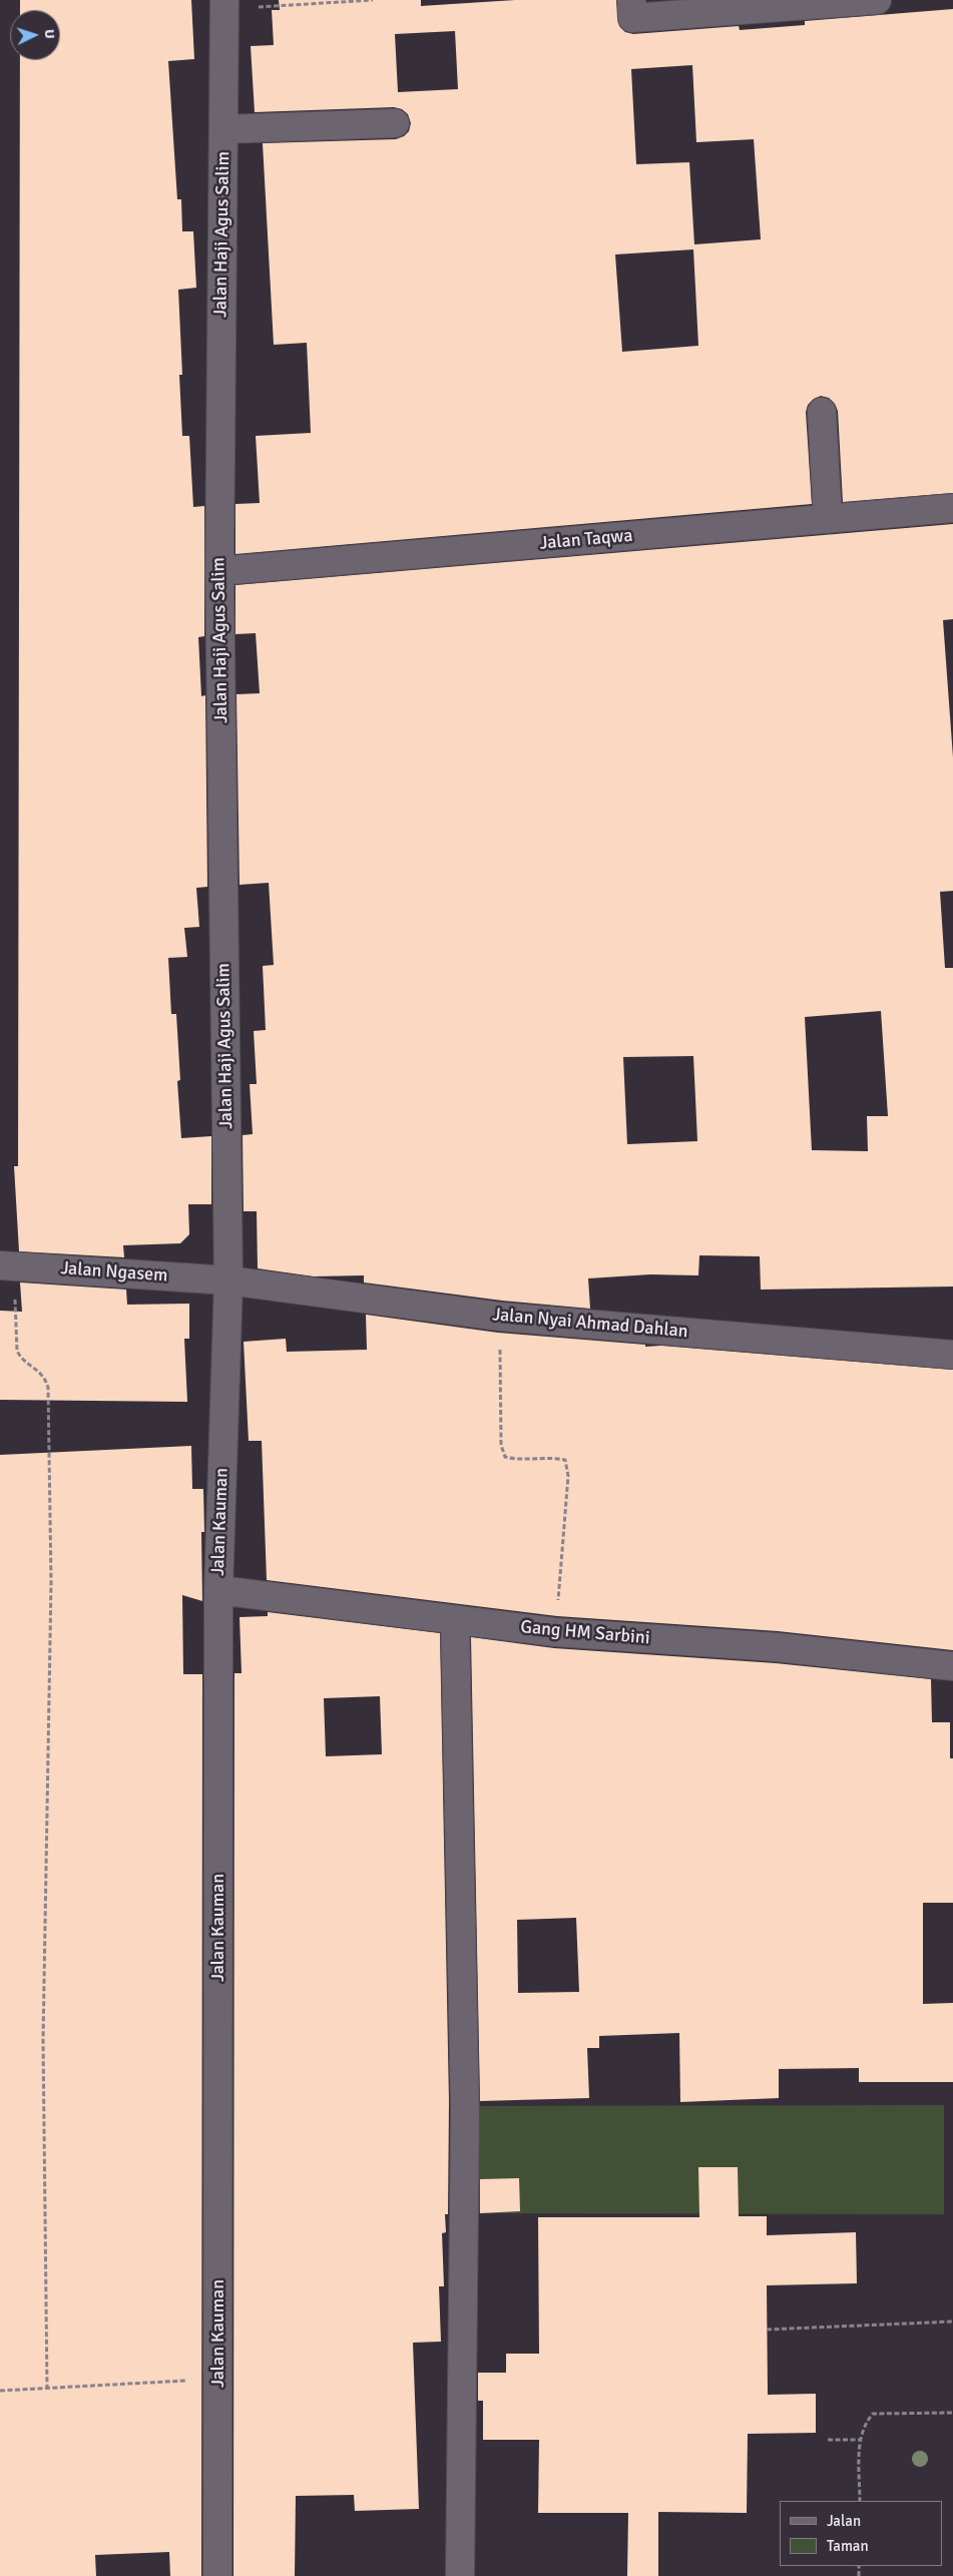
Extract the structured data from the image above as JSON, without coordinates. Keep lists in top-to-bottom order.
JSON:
{
  "streets": {
    "street": [
      "Jalan Haji Agus Salim",
      "Jalan Taqwa",
      "Jalan Ngasem",
      "Jalan Nyai Ahmad Dahlan",
      "Jalan Kauman",
      "Gang HM Sarbini"
    ]
  },
  "crossings": [
    ["Jalan Haji Agus Salim", "Jalan Taqwa"],
    ["Jalan Haji Agus Salim", "Jalan Ngasem"],
    ["Jalan Haji Agus Salim", "Jalan Nyai Ahmad Dahlan"],
    ["Jalan Haji Agus Salim", "Jalan Kauman"],
    ["Jalan Ngasem", "Jalan Nyai Ahmad Dahlan"],
    ["Jalan Ngasem", "Jalan Kauman"],
    ["Jalan Nyai Ahmad Dahlan", "Jalan Kauman"],
    ["Jalan Kauman", "Gang HM Sarbini"]
  ],
  "legend": ["Jalan", "Taman"],
  "north": "right"
}
